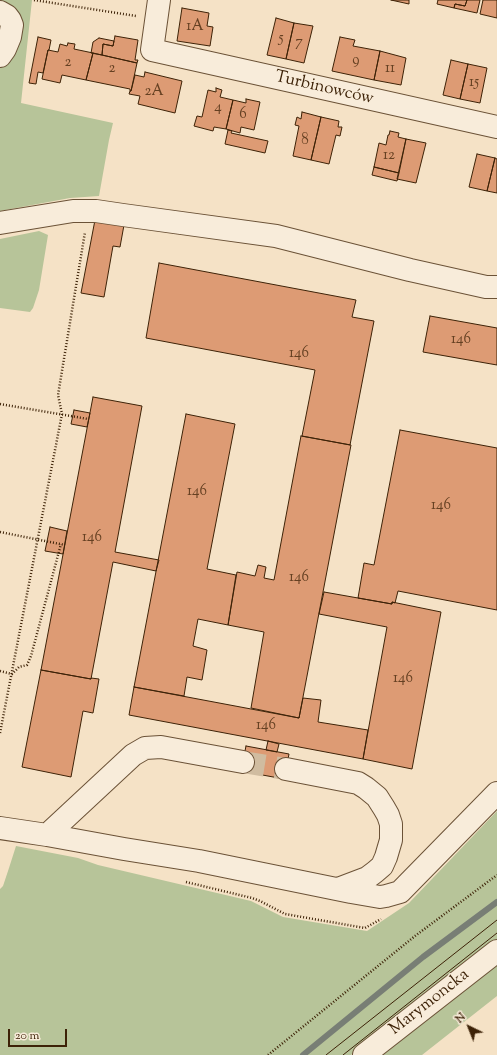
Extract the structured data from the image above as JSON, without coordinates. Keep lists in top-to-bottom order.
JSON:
{
  "streets": {
    "street": ["Turbinowców", "Marymoncka"]
  },
  "house_numbers": [
    "1A",
    "5",
    "7",
    "9",
    "2",
    "2",
    "11",
    "15",
    "2A",
    "4",
    "6",
    "8",
    "12",
    "146",
    "146",
    "146",
    "146",
    "146",
    "146",
    "146",
    "146"
  ],
  "scale_bar": "20 m",
  "north": "top left"
}
